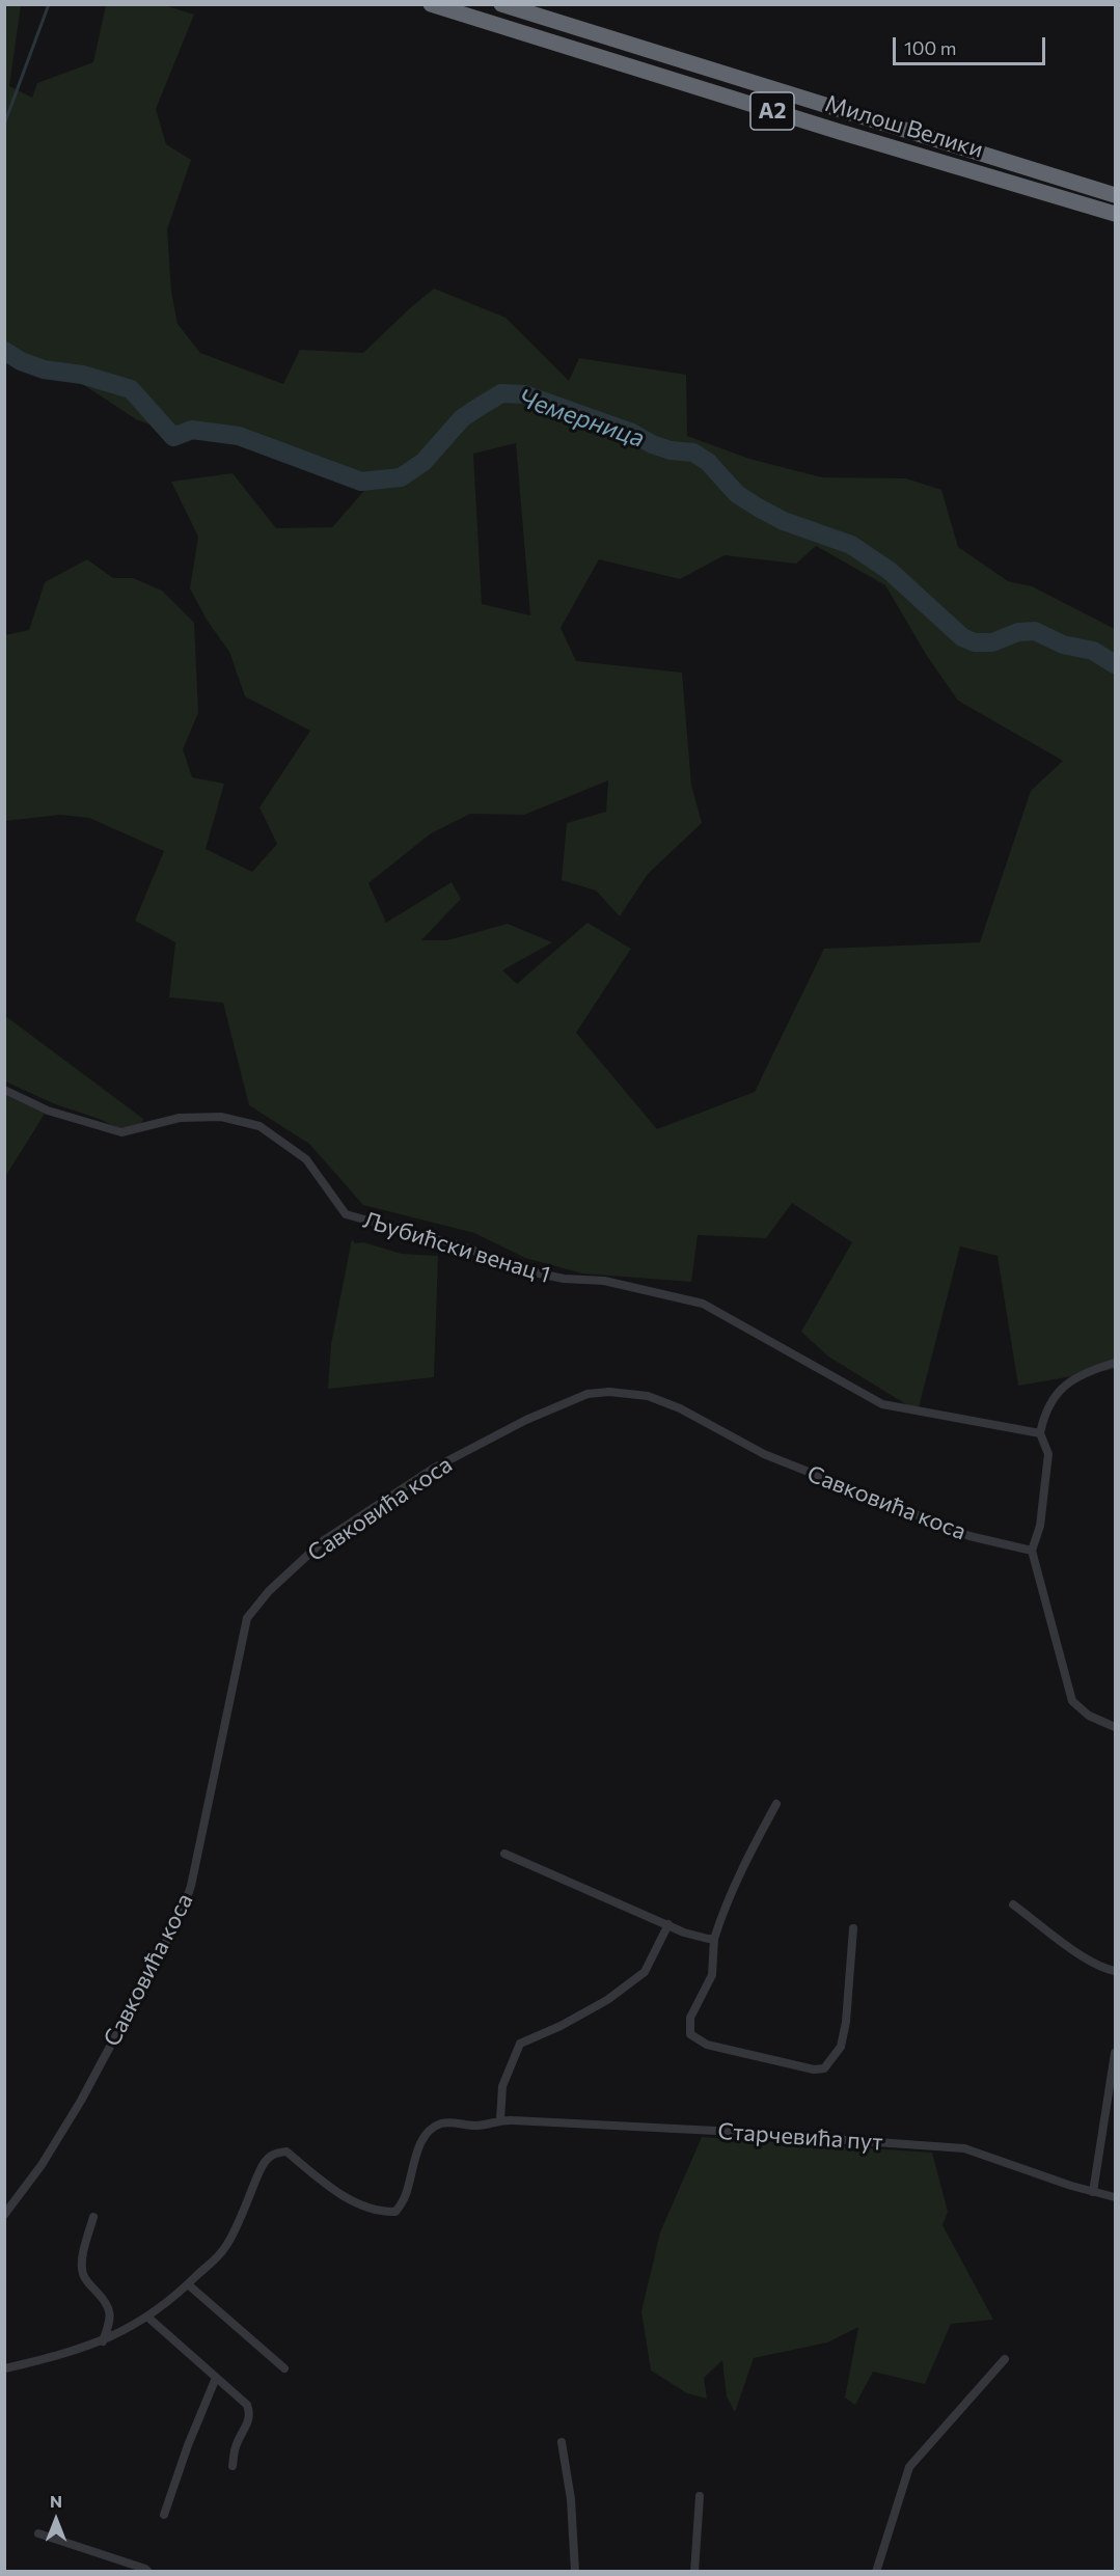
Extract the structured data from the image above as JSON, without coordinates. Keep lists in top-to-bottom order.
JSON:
{
  "streets": {
    "highway": ["A2", "Милош Велики"],
    "street": ["Љубићски венац 1", "Савковића коса", "Старчевића пут"]
  },
  "water": ["Чемерница"],
  "scale_bar": "100 m",
  "north": "top"
}
